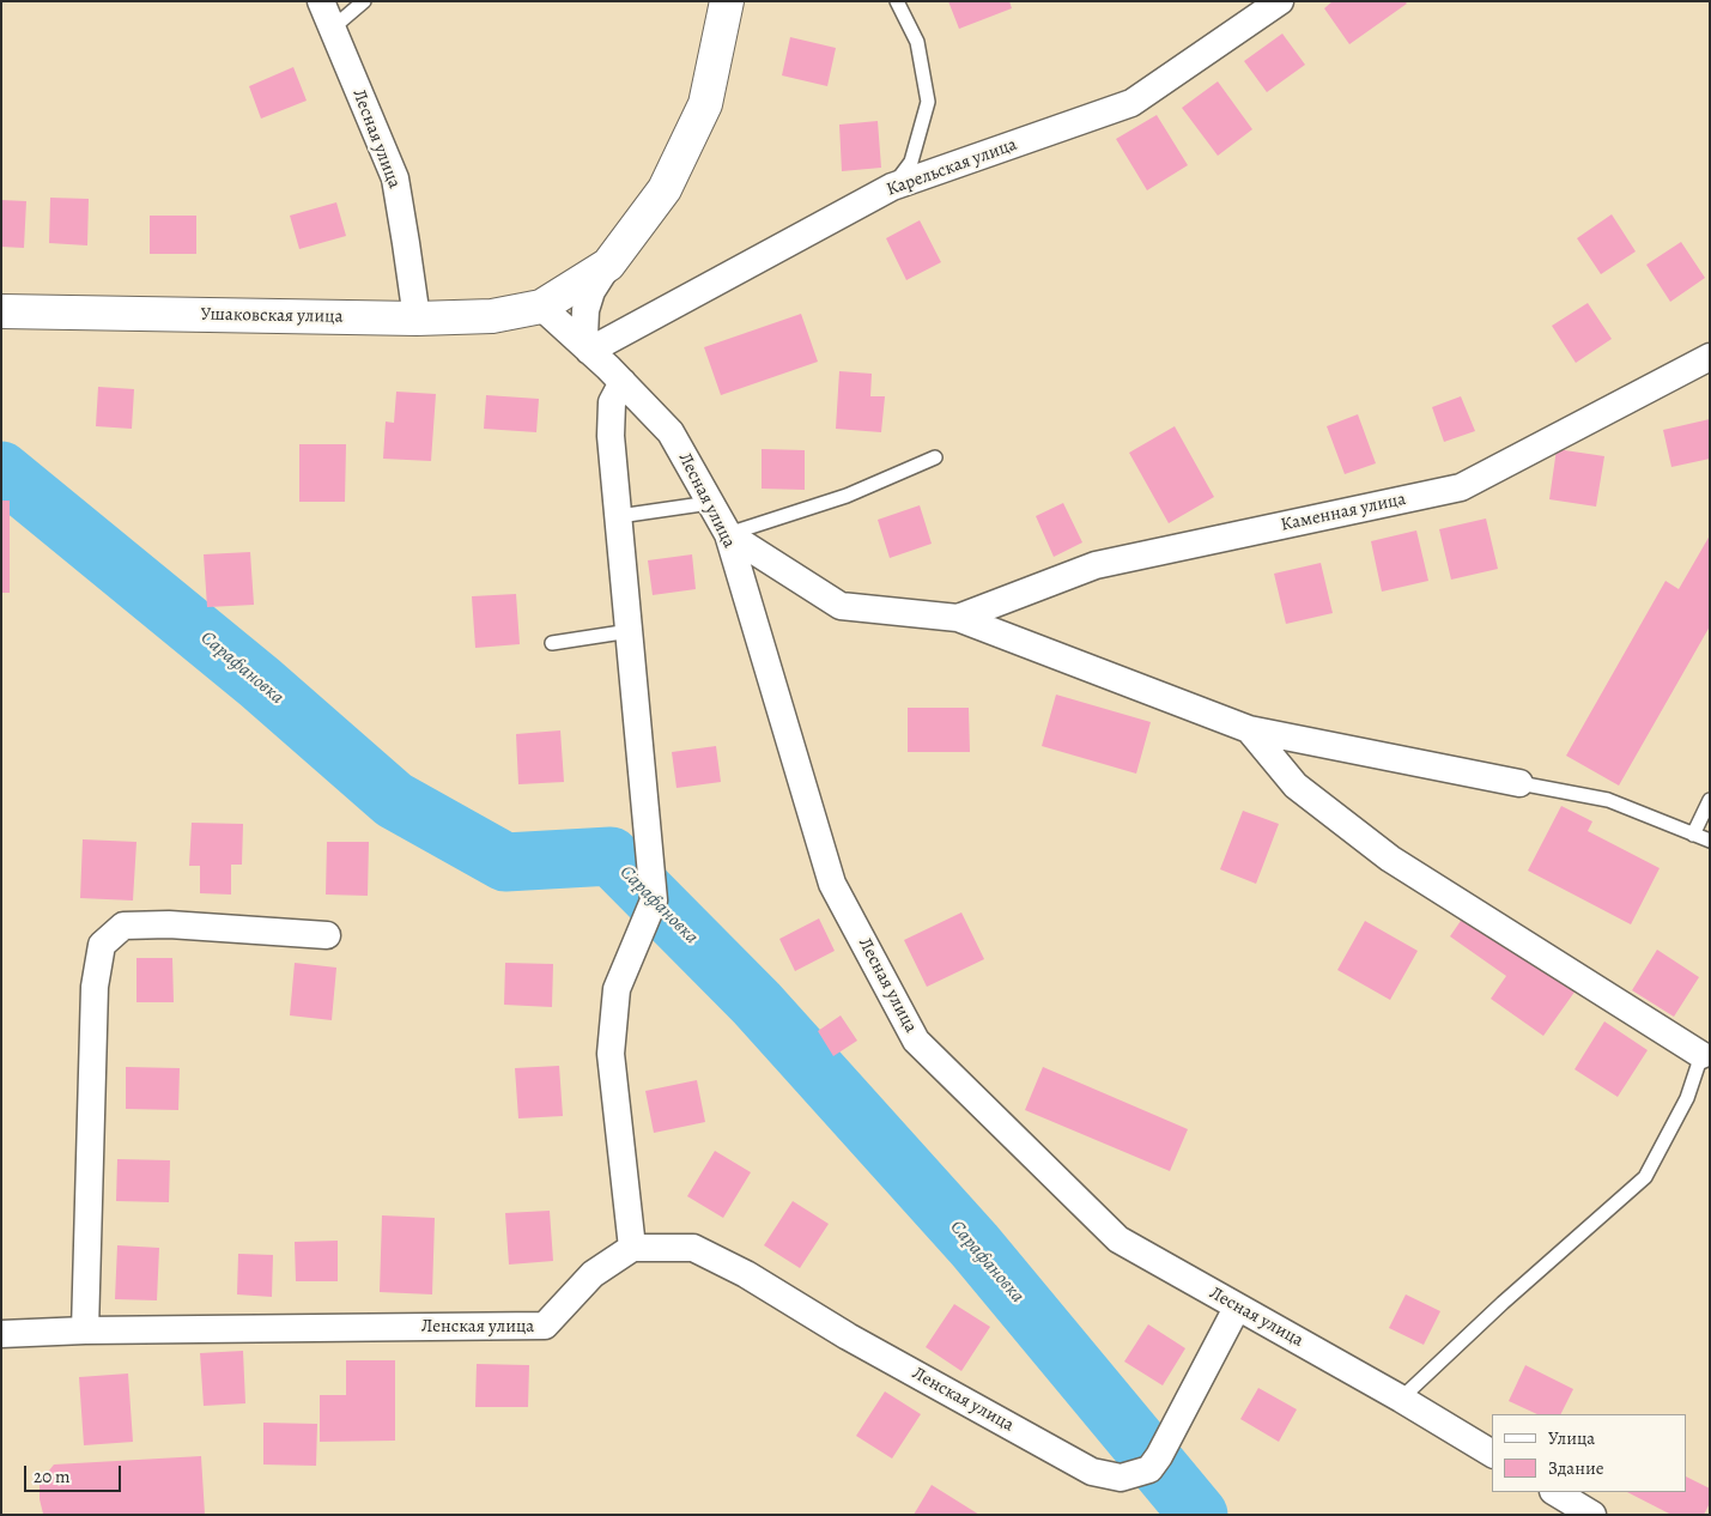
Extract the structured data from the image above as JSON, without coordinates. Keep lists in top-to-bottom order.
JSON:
{
  "streets": {
    "main road": ["Ушаковская улица"],
    "street": [
      "Лесная улица",
      "Карельская улица",
      "Каменная улица",
      "Ленская улица"
    ]
  },
  "crossings": [
    ["Лесная улица", "Карельская улица"],
    ["Лесная улица", "Ушаковская улица"],
    ["Лесная улица", "Ленская улица"]
  ],
  "water": ["Сарафановка"],
  "legend": ["Улица", "Здание"],
  "scale_bar": "20 m"
}
